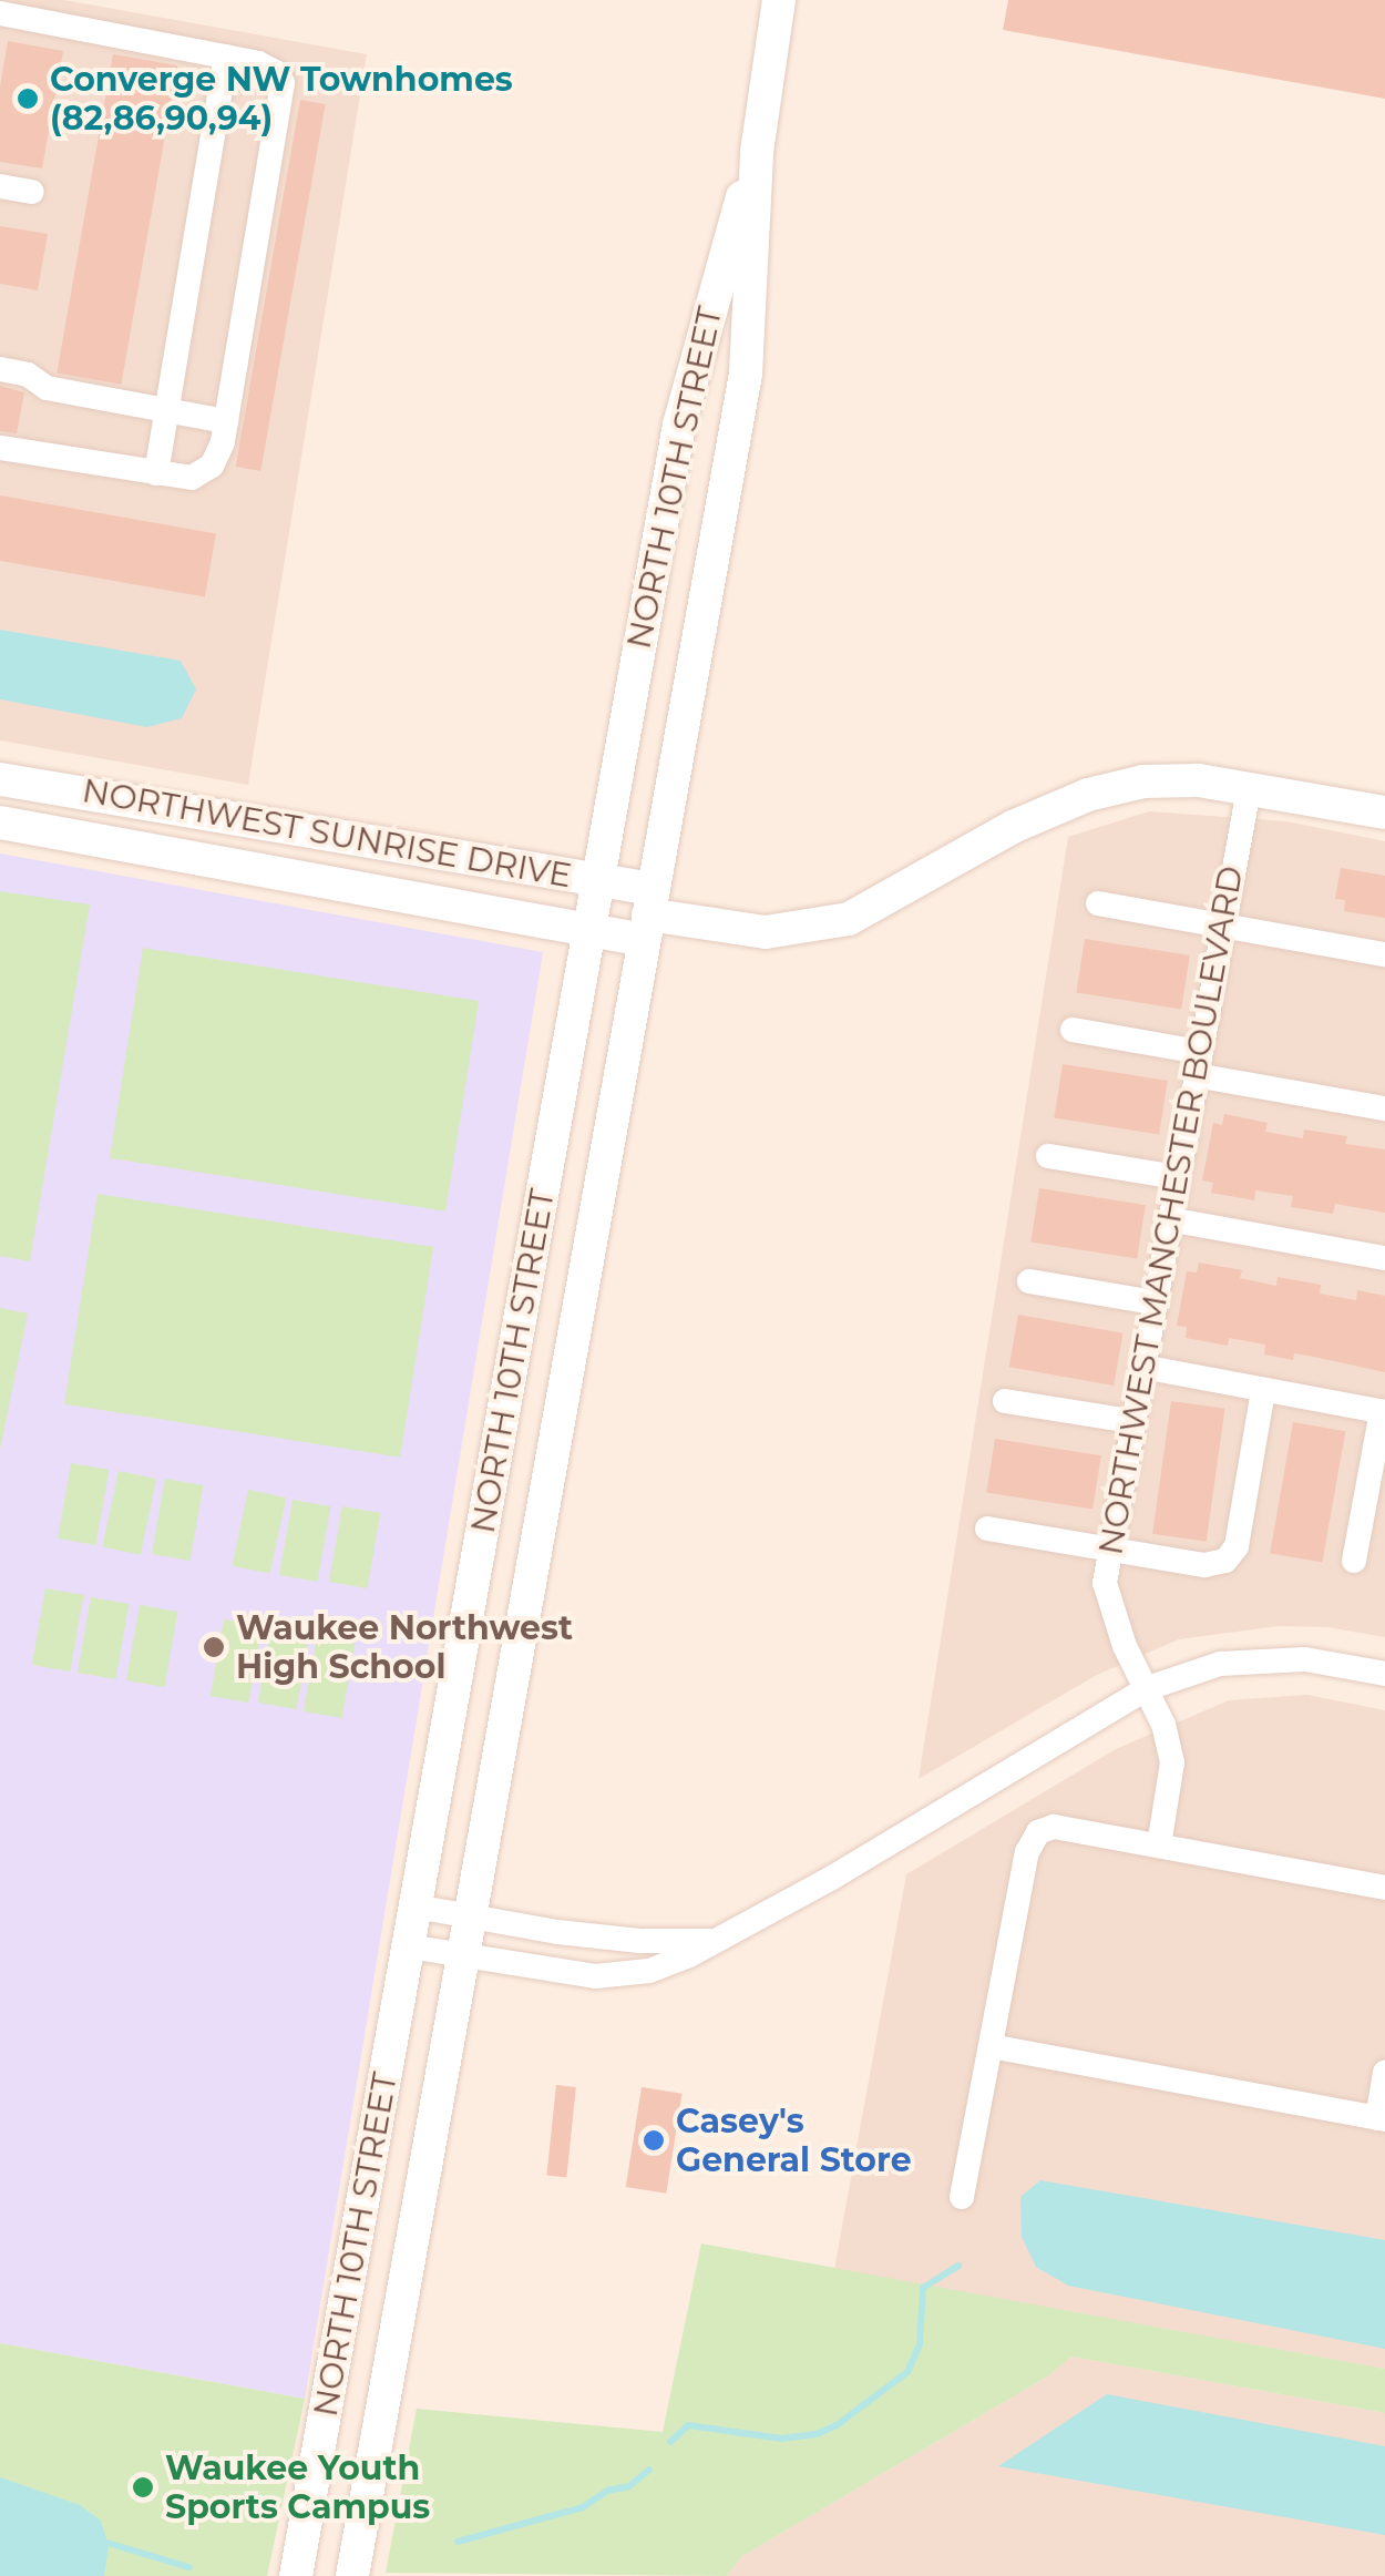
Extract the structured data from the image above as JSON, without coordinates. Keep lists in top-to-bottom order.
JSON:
{
  "streets": {
    "main road": ["NORTH 10TH STREET", "NORTHWEST SUNRISE DRIVE"],
    "street": ["NORTHWEST MANCHESTER BOULEVARD"]
  },
  "crossings": [
    ["NORTH 10TH STREET", "NORTHWEST SUNRISE DRIVE"],
    ["NORTHWEST SUNRISE DRIVE", "NORTHWEST MANCHESTER BOULEVARD"]
  ],
  "places": [
    "Converge NW Townhomes (82,86,90,94)",
    "Waukee Northwest High School",
    "Casey's General Store",
    "Waukee Youth Sports Campus"
  ]
}
